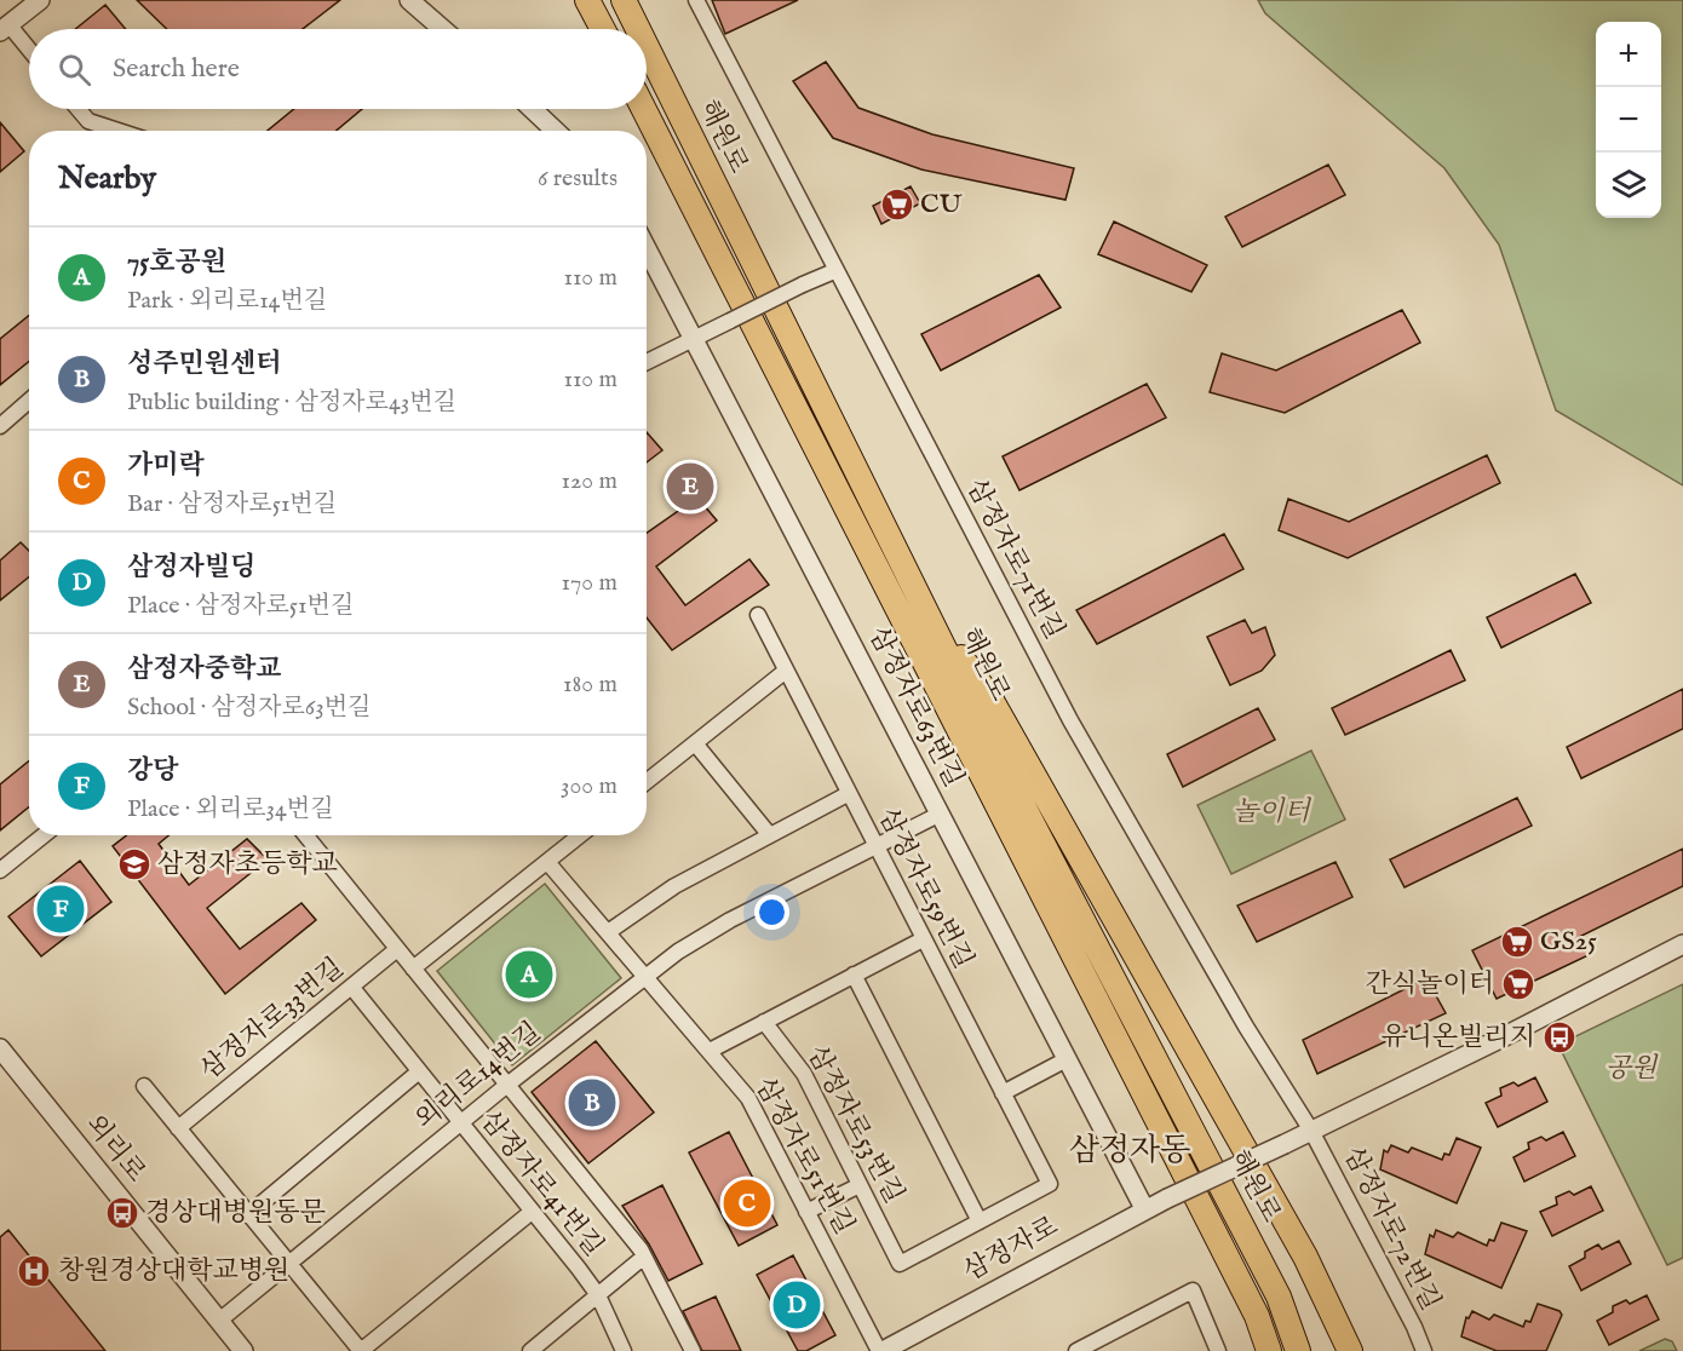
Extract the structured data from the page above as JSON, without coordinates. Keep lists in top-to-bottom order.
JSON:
{
  "streets": {
    "highway": ["해원로"],
    "street": [
      "삼정자로71번길",
      "삼정자로63번길",
      "삼정자로59번길",
      "삼정자로33번길",
      "외리로14번길",
      "삼정자로53번길",
      "외리로",
      "삼정자로51번길",
      "삼정자로41번길",
      "삼정자로72번길",
      "삼정자로"
    ]
  },
  "crossings": [
    ["삼정자로71번길", "삼정자로72번길"],
    ["삼정자로71번길", "삼정자로"],
    ["삼정자로63번길", "외리로14번길"],
    ["삼정자로63번길", "삼정자로"],
    ["삼정자로59번길", "외리로14번길"],
    ["삼정자로59번길", "삼정자로53번길"],
    ["삼정자로33번길", "삼정자로41번길"],
    ["외리로14번길", "외리로"],
    ["외리로14번길", "삼정자로51번길"],
    ["외리로14번길", "삼정자로41번길"],
    ["삼정자로51번길", "삼정자로"],
    ["삼정자로72번길", "삼정자로"]
  ],
  "districts": ["삼정자동"],
  "parks": ["놀이터", "공원"],
  "places": {
    "supermarket": ["CU", "GS25", "간식놀이터"],
    "school or university": ["삼정자초등학교"],
    "bus stop": ["유니온빌리지", "경상대병원동문"],
    "hospital": ["창원경상대학교병원"]
  },
  "page": {
    "map_buttons": ["+", "−"],
    "search": "Search here",
    "heading": ["Nearby", "6 results"],
    "list": [
      {
        "mark": "A",
        "name": "75호공원",
        "note": "Park · 외리로14번길",
        "value": "110 m"
      },
      {
        "mark": "B",
        "name": "성주민원센터",
        "note": "Public building · 삼정자로43번길",
        "value": "110 m"
      },
      {
        "mark": "C",
        "name": "가미락",
        "note": "Bar · 삼정자로51번길",
        "value": "120 m"
      },
      {
        "mark": "D",
        "name": "삼정자빌딩",
        "note": "Place · 삼정자로51번길",
        "value": "170 m"
      },
      {
        "mark": "E",
        "name": "삼정자중학교",
        "note": "School · 삼정자로63번길",
        "value": "180 m"
      },
      {
        "mark": "F",
        "name": "강당",
        "note": "Place · 외리로34번길",
        "value": "300 m"
      }
    ],
    "pins": [
      "E",
      "F",
      "A",
      "B",
      "C",
      "D"
    ]
  }
}
